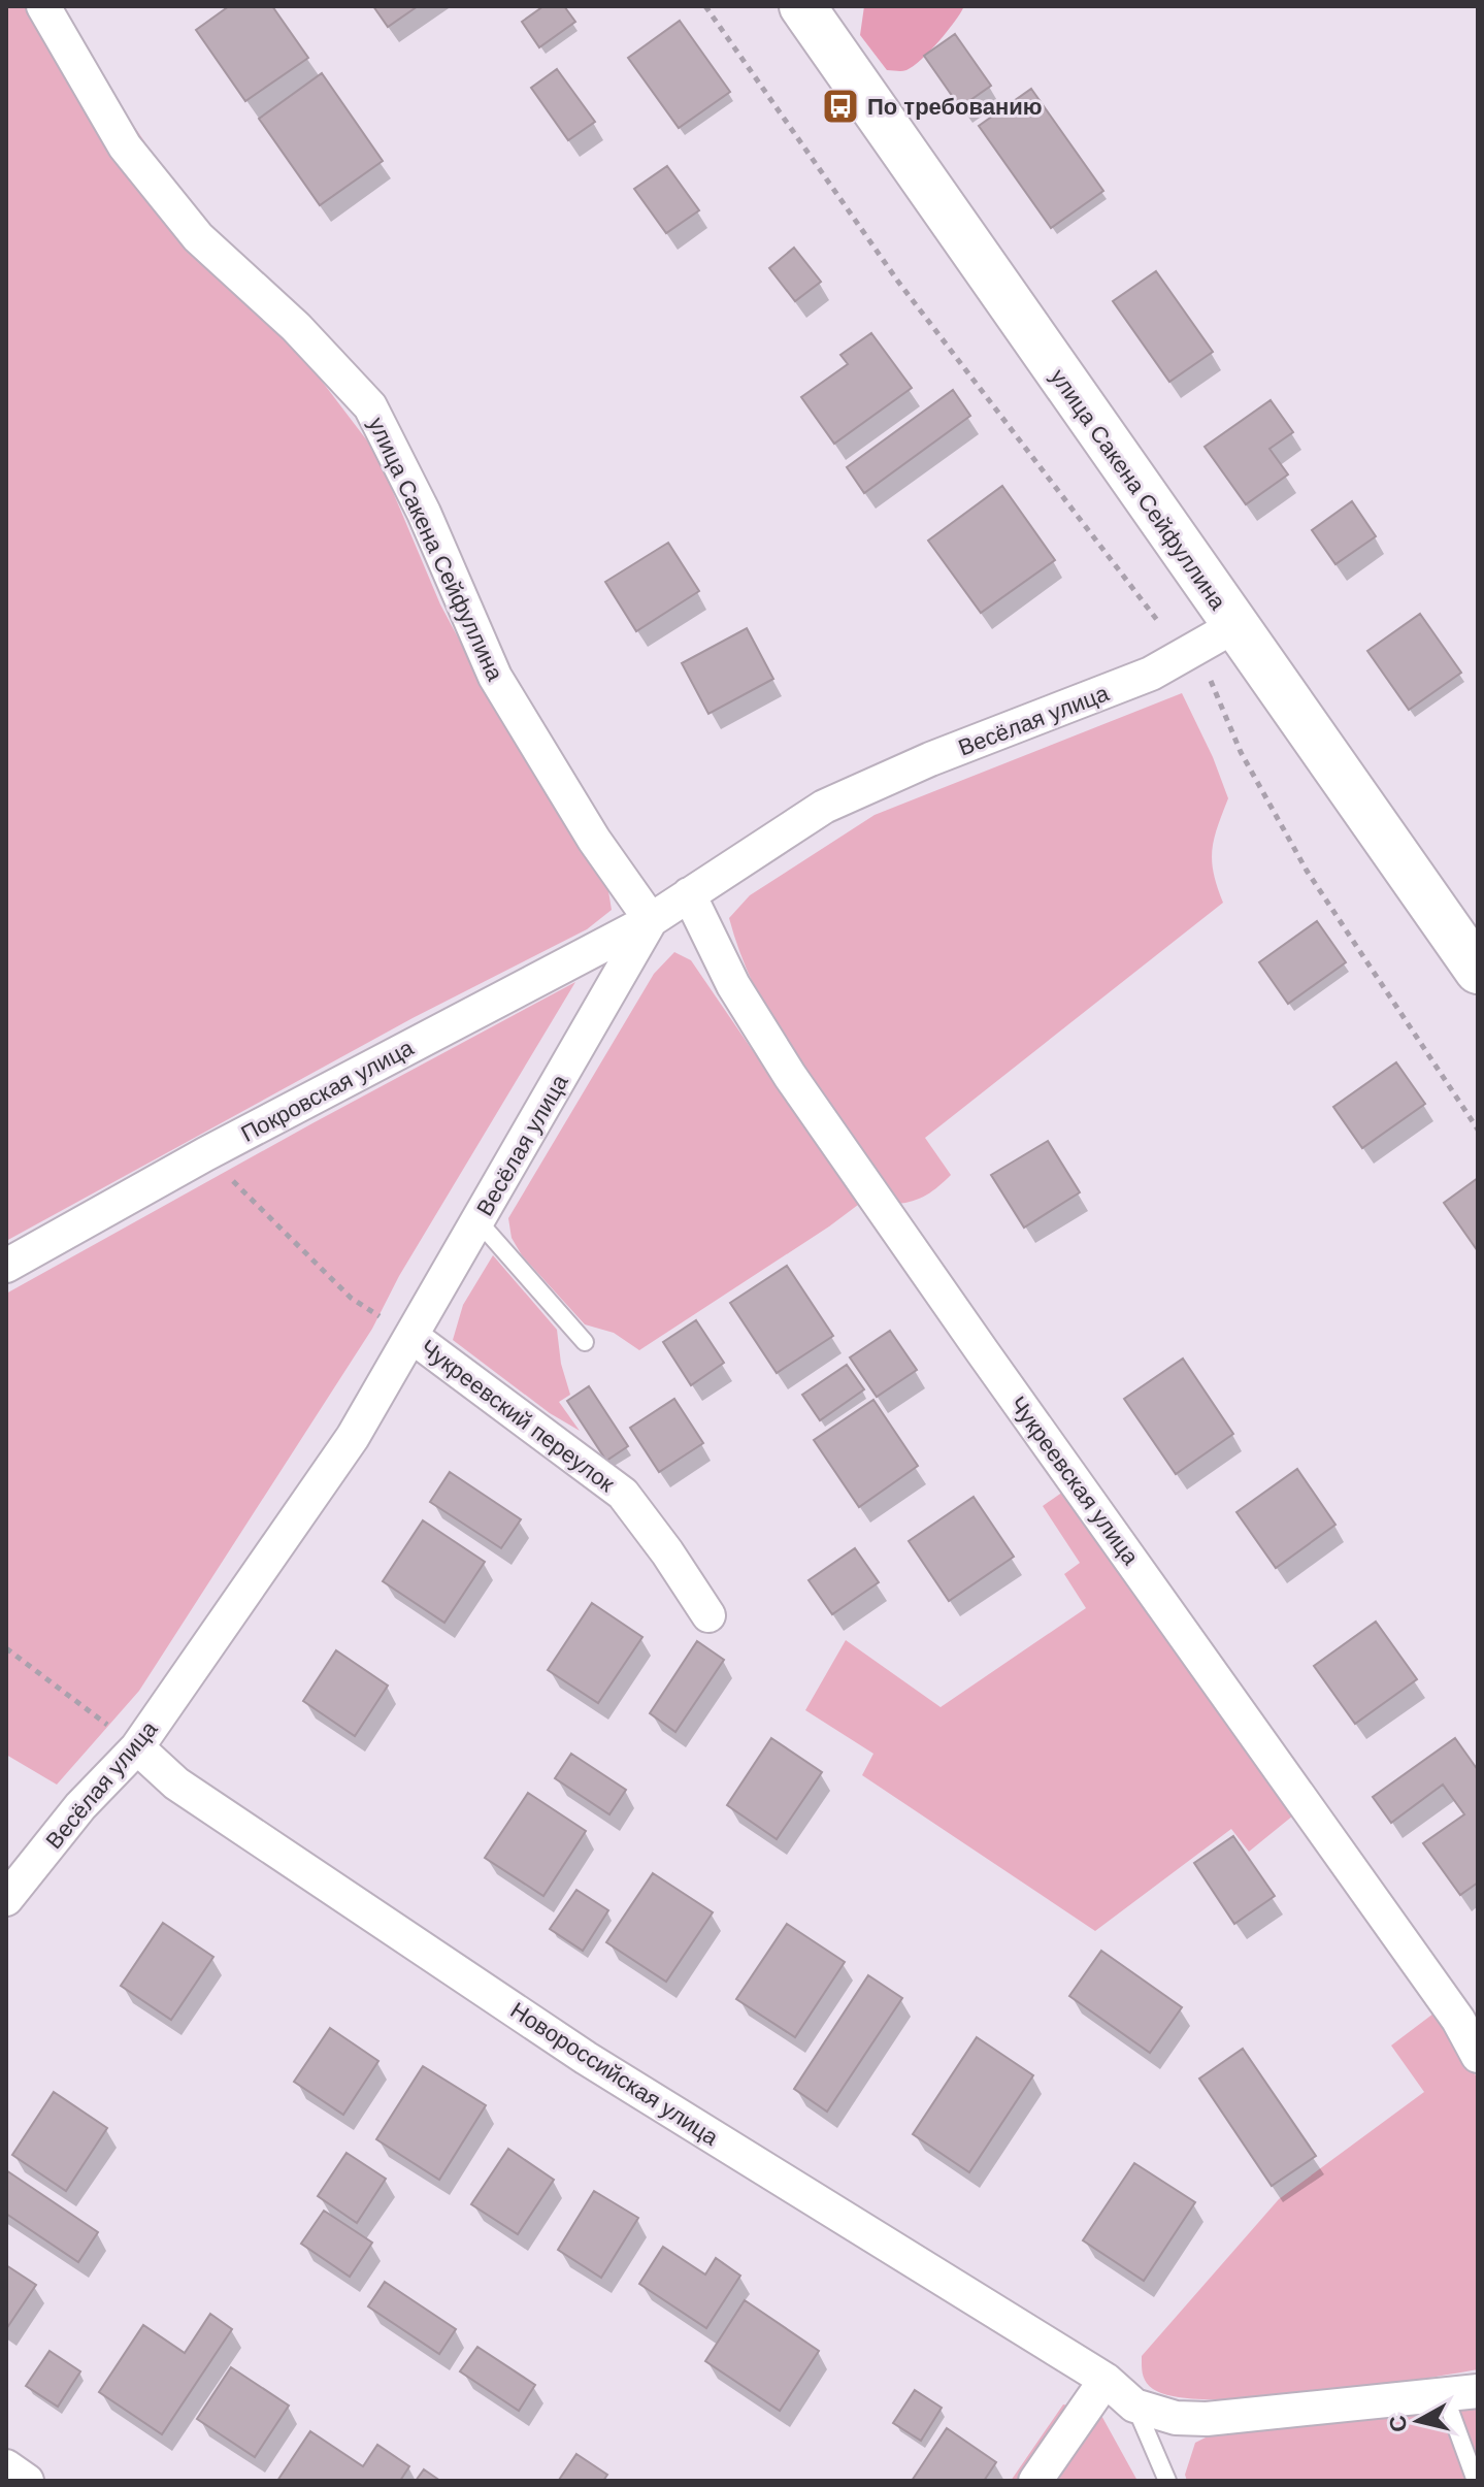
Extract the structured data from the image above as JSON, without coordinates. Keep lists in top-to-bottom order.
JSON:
{
  "streets": {
    "main road": ["улица Сакена Сейфуллина"],
    "street": [
      "Весёлая улица",
      "Покровская улица",
      "Чукреевский переулок",
      "Чукреевская улица",
      "Новороссийская улица"
    ]
  },
  "crossings": [
    ["улица Сакена Сейфуллина", "Весёлая улица"],
    ["улица Сакена Сейфуллина", "Покровская улица"],
    ["Весёлая улица", "Покровская улица"],
    ["Весёлая улица", "Чукреевский переулок"],
    ["Весёлая улица", "Чукреевская улица"],
    ["Весёлая улица", "Новороссийская улица"]
  ],
  "places": {
    "bus stop": ["По требованию"]
  },
  "north": "left"
}
